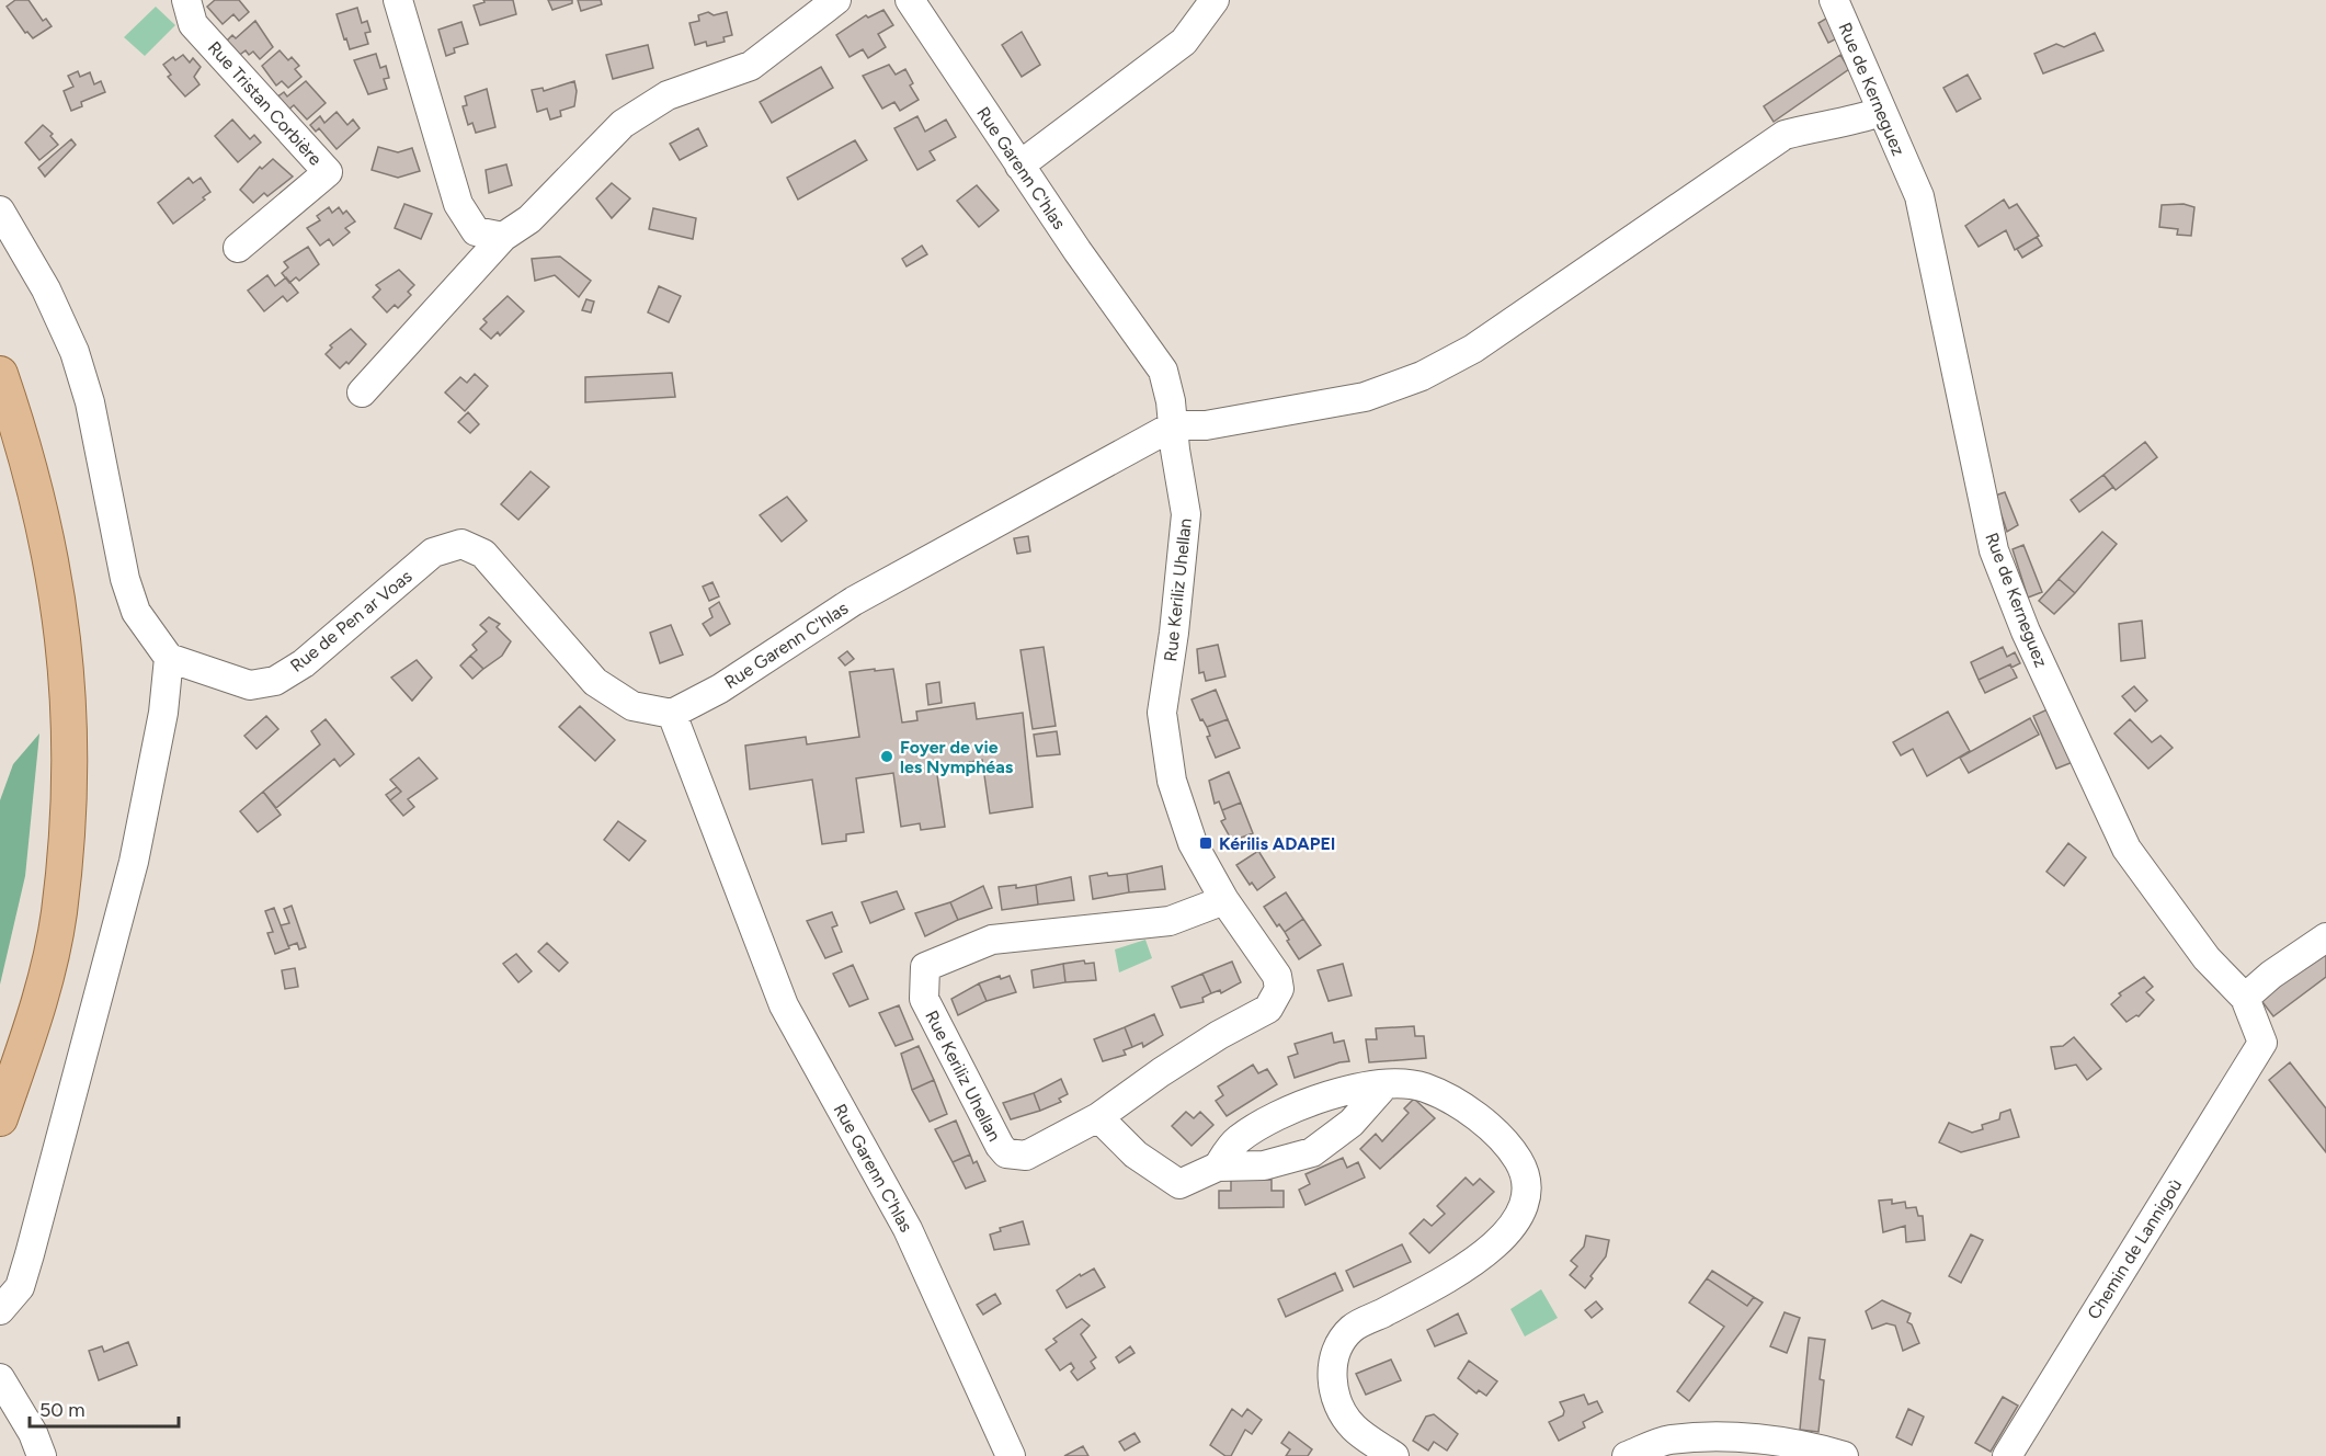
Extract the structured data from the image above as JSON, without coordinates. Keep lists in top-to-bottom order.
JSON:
{
  "streets": {
    "street": [
      "Rue de Kerneguez",
      "Rue Tristan Corbière",
      "Rue Garenn C'hlas",
      "Rue Keriliz Uhellan",
      "Rue de Pen ar Voas",
      "Chemin de Lannigoù"
    ]
  },
  "crossings": [
    ["Rue de Kerneguez", "Chemin de Lannigoù"],
    ["Rue Garenn C'hlas", "Rue Keriliz Uhellan"],
    ["Rue Garenn C'hlas", "Rue de Pen ar Voas"]
  ],
  "places": {
    "other": ["Foyer de vie les Nymphéas"],
    "transit": ["Kérilis ADAPEI"]
  },
  "scale_bar": "50 m"
}
